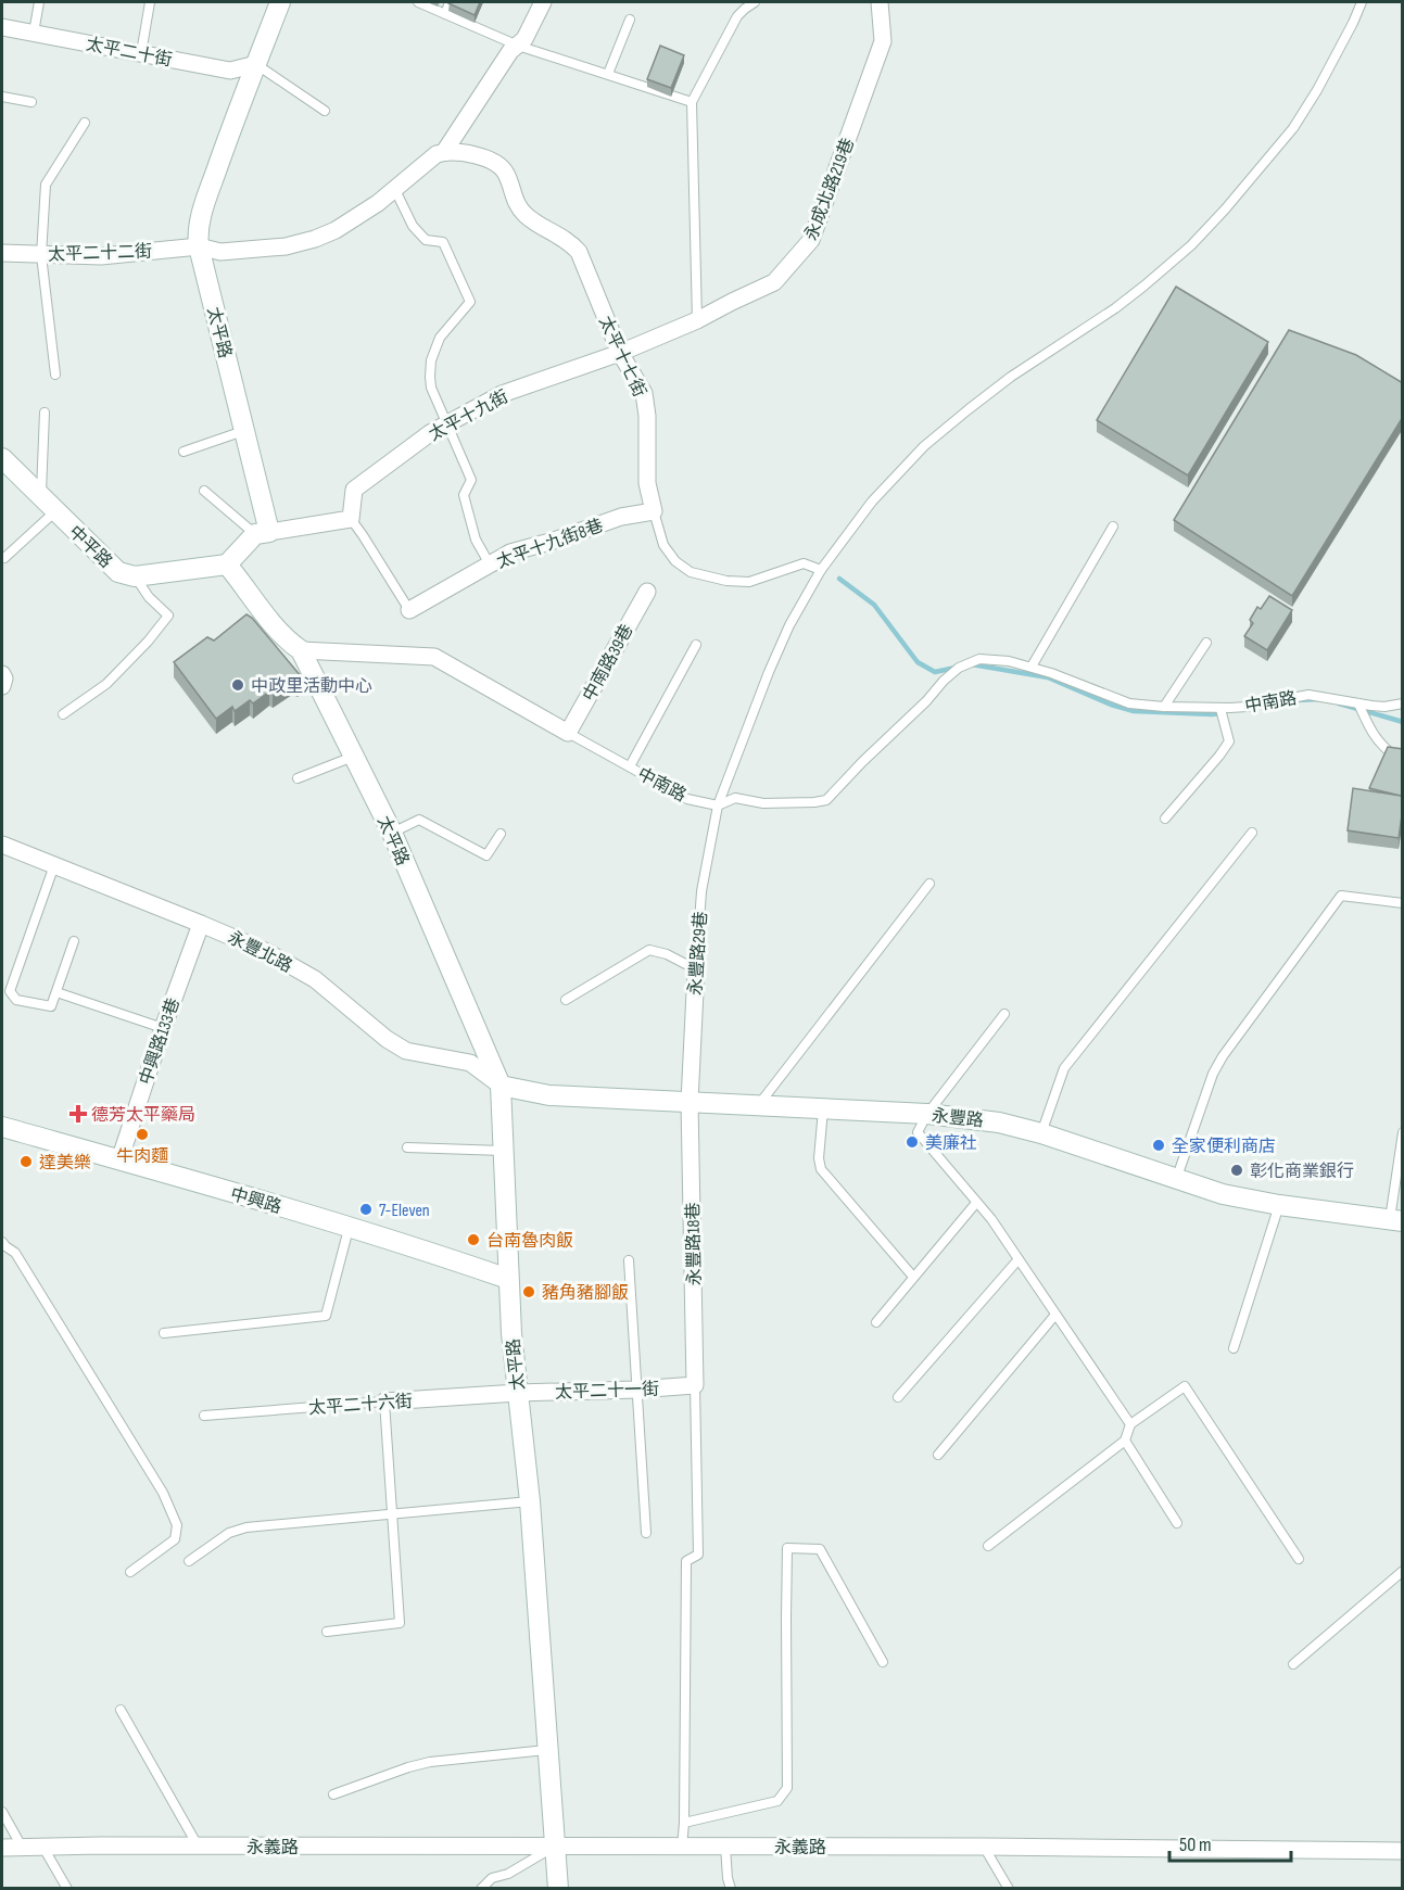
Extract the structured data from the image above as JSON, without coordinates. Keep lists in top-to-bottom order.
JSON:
{
  "streets": {
    "street": [
      "太平二十街",
      "永成北路219巷",
      "太平二十二街",
      "太平路",
      "太平十七街",
      "太平十九街",
      "太平十九街8巷",
      "中平路",
      "中南路39巷",
      "中南路",
      "永豐北路",
      "永豐路29巷",
      "中興路133巷",
      "永豐路",
      "中興路",
      "永豐路18巷",
      "太平二十一街",
      "太平二十六街",
      "永義路"
    ]
  },
  "crossings": [
    ["太平二十街", "太平路"],
    ["永成北路219巷", "太平十九街"],
    ["太平二十二街", "太平路"],
    ["太平路", "中平路"],
    ["太平路", "中南路"],
    ["太平路", "永豐北路"],
    ["太平路", "永豐路"],
    ["太平路", "中興路"],
    ["太平路", "太平二十一街"],
    ["太平路", "太平二十六街"],
    ["太平路", "永義路"],
    ["太平十七街", "太平十九街"],
    ["太平十七街", "太平十九街8巷"],
    ["太平十七街", "永豐路29巷"],
    ["太平十九街", "太平十九街8巷"],
    ["中南路39巷", "中南路"],
    ["中南路", "永豐路29巷"],
    ["永豐北路", "中興路133巷"],
    ["永豐北路", "永豐路"],
    ["永豐路29巷", "永豐路"],
    ["永豐路29巷", "永豐路18巷"],
    ["中興路133巷", "中興路"],
    ["永豐路", "永豐路18巷"],
    ["永豐路18巷", "太平二十一街"],
    ["太平二十一街", "太平二十六街"]
  ],
  "places": {
    "other": [
      "中政里活動中心",
      "牛肉麵",
      "美廉社",
      "全家便利商店",
      "達美樂",
      "彰化商業銀行",
      "7-Eleven",
      "台南魯肉飯",
      "豬角豬腳飯"
    ],
    "health": ["德芳太平藥局"]
  },
  "scale_bar": "50 m"
}
